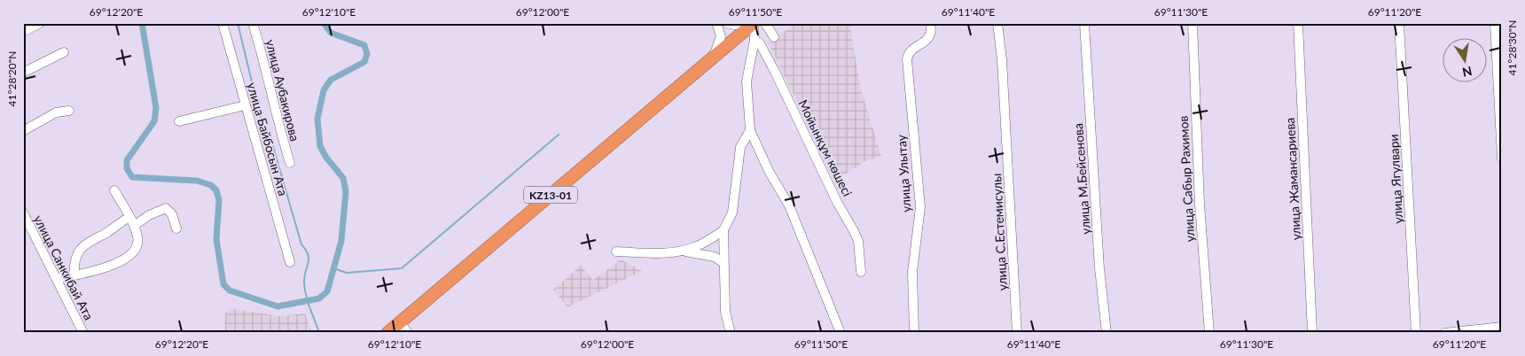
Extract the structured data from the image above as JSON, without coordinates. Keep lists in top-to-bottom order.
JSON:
{
  "streets": {
    "highway": ["KZ13-01"],
    "street": [
      "улица Аубакирова",
      "улица Байбосын Ата",
      "Мойынқұм көшесі",
      "улица Улытау",
      "улица М.Бейсенова",
      "улица Сабыр Рахимов",
      "улица Жамансариева",
      "улица Ягулвари",
      "улица С.Естемисулы",
      "улица Санкибай Ата"
    ]
  },
  "north": "bottom",
  "coordinates": [
    "69°12'20\"E",
    "69°12'10\"E",
    "69°12'00\"E",
    "69°11'50\"E",
    "69°11'40\"E",
    "69°11'30\"E",
    "69°11'20\"E",
    "41°28'30\"N",
    "41°28'20\"N"
  ]
}
